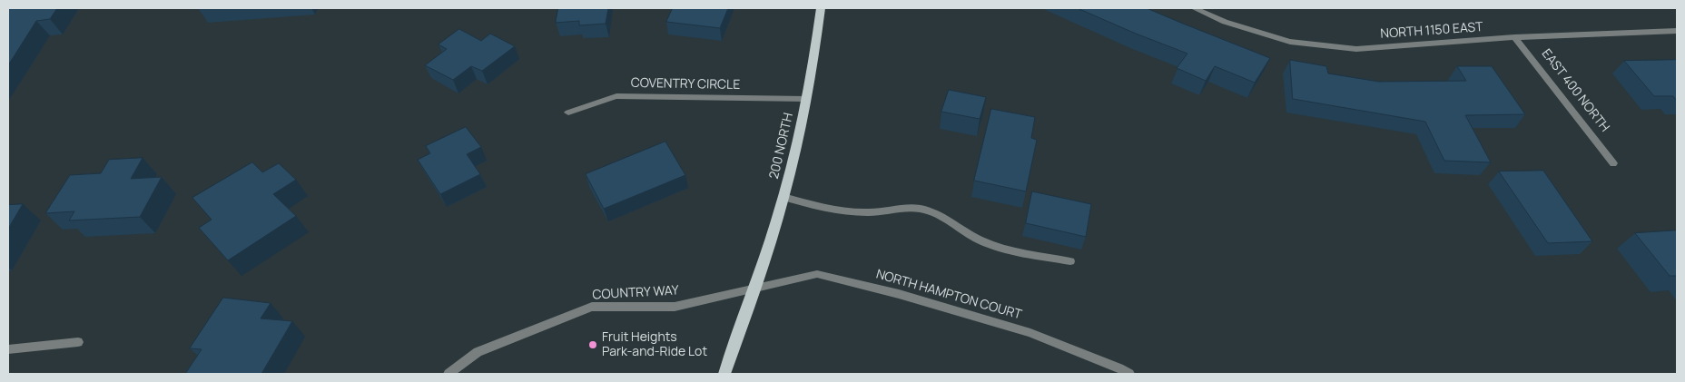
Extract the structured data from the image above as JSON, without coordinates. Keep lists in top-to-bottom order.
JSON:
{
  "streets": {
    "main road": ["200 NORTH"],
    "street": [
      "NORTH 1150 EAST",
      "COVENTRY CIRCLE",
      "EAST 400 NORTH",
      "COUNTRY WAY",
      "NORTH HAMPTON COURT"
    ]
  },
  "crossings": [
    ["NORTH 1150 EAST", "EAST 400 NORTH"],
    ["COVENTRY CIRCLE", "200 NORTH"],
    ["200 NORTH", "COUNTRY WAY"],
    ["200 NORTH", "NORTH HAMPTON COURT"],
    ["COUNTRY WAY", "NORTH HAMPTON COURT"]
  ],
  "places": ["Fruit Heights Park-and-Ride Lot"]
}
